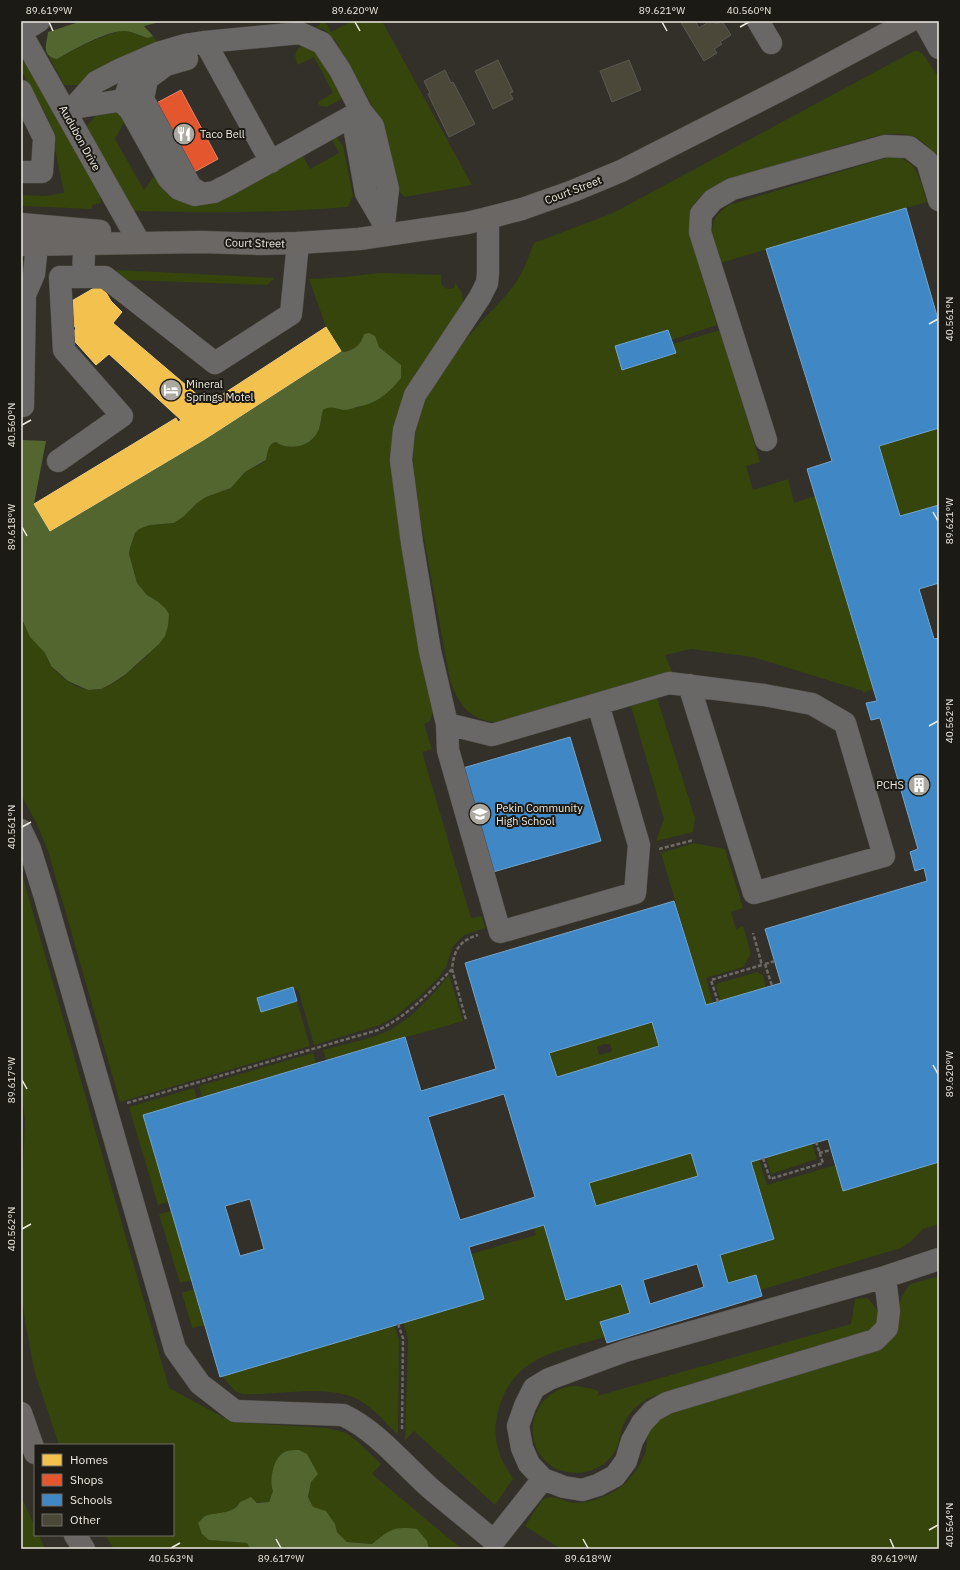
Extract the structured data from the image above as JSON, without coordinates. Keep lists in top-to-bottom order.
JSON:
{
  "streets": {
    "main road": ["Court Street"],
    "street": ["Audubon Drive"]
  },
  "crossings": [
    ["Audubon Drive", "Court Street"]
  ],
  "places": {
    "restaurant": ["Taco Bell"],
    "hotel": ["Mineral Springs Motel"],
    "building": ["PCHS"],
    "school or university": ["Pekin Community High School"]
  },
  "legend": [
    "Homes",
    "Shops",
    "Schools",
    "Other"
  ],
  "coordinates": [
    "89.619°W",
    "89.620°W",
    "89.621°W",
    "40.560°N",
    "40.561°N",
    "89.618°W",
    "40.562°N",
    "89.617°W",
    "40.564°N",
    "40.563°N"
  ]
}
